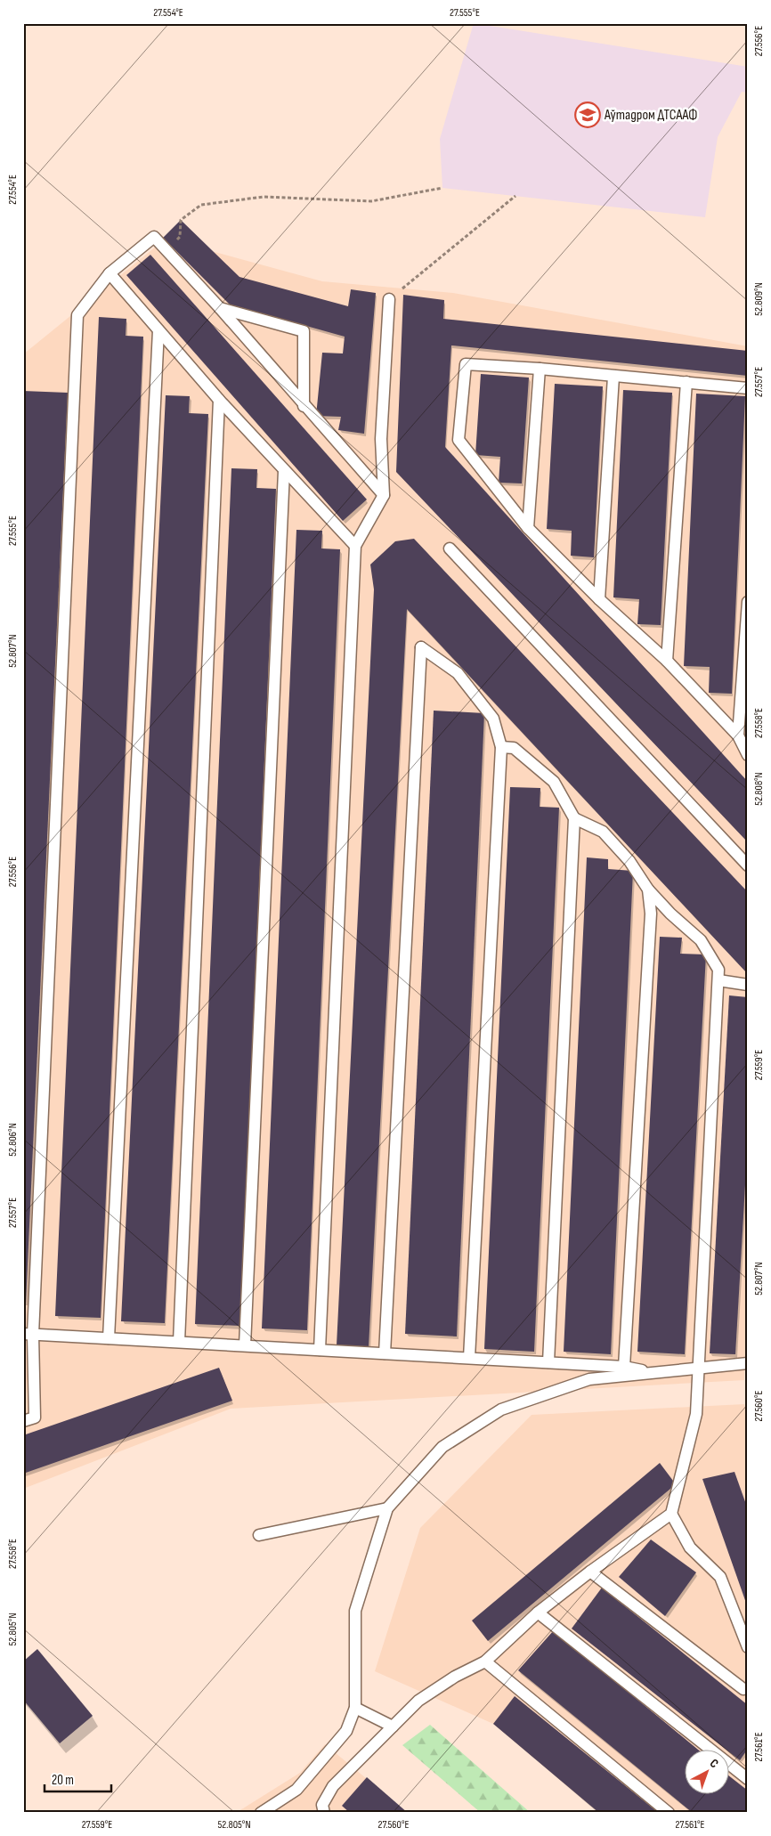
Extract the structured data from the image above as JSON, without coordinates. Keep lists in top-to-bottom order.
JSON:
{
  "places": {
    "school or university": ["Аўтадром ДТСААФ"]
  },
  "scale_bar": "20 m",
  "north": "top right",
  "coordinates": [
    "27.554°E",
    "27.555°E",
    "27.556°E",
    "52.809°N",
    "27.557°E",
    "52.807°N",
    "27.558°E",
    "52.808°N",
    "27.559°E",
    "52.806°N",
    "27.560°E",
    "52.805°N",
    "27.561°E"
  ]
}
